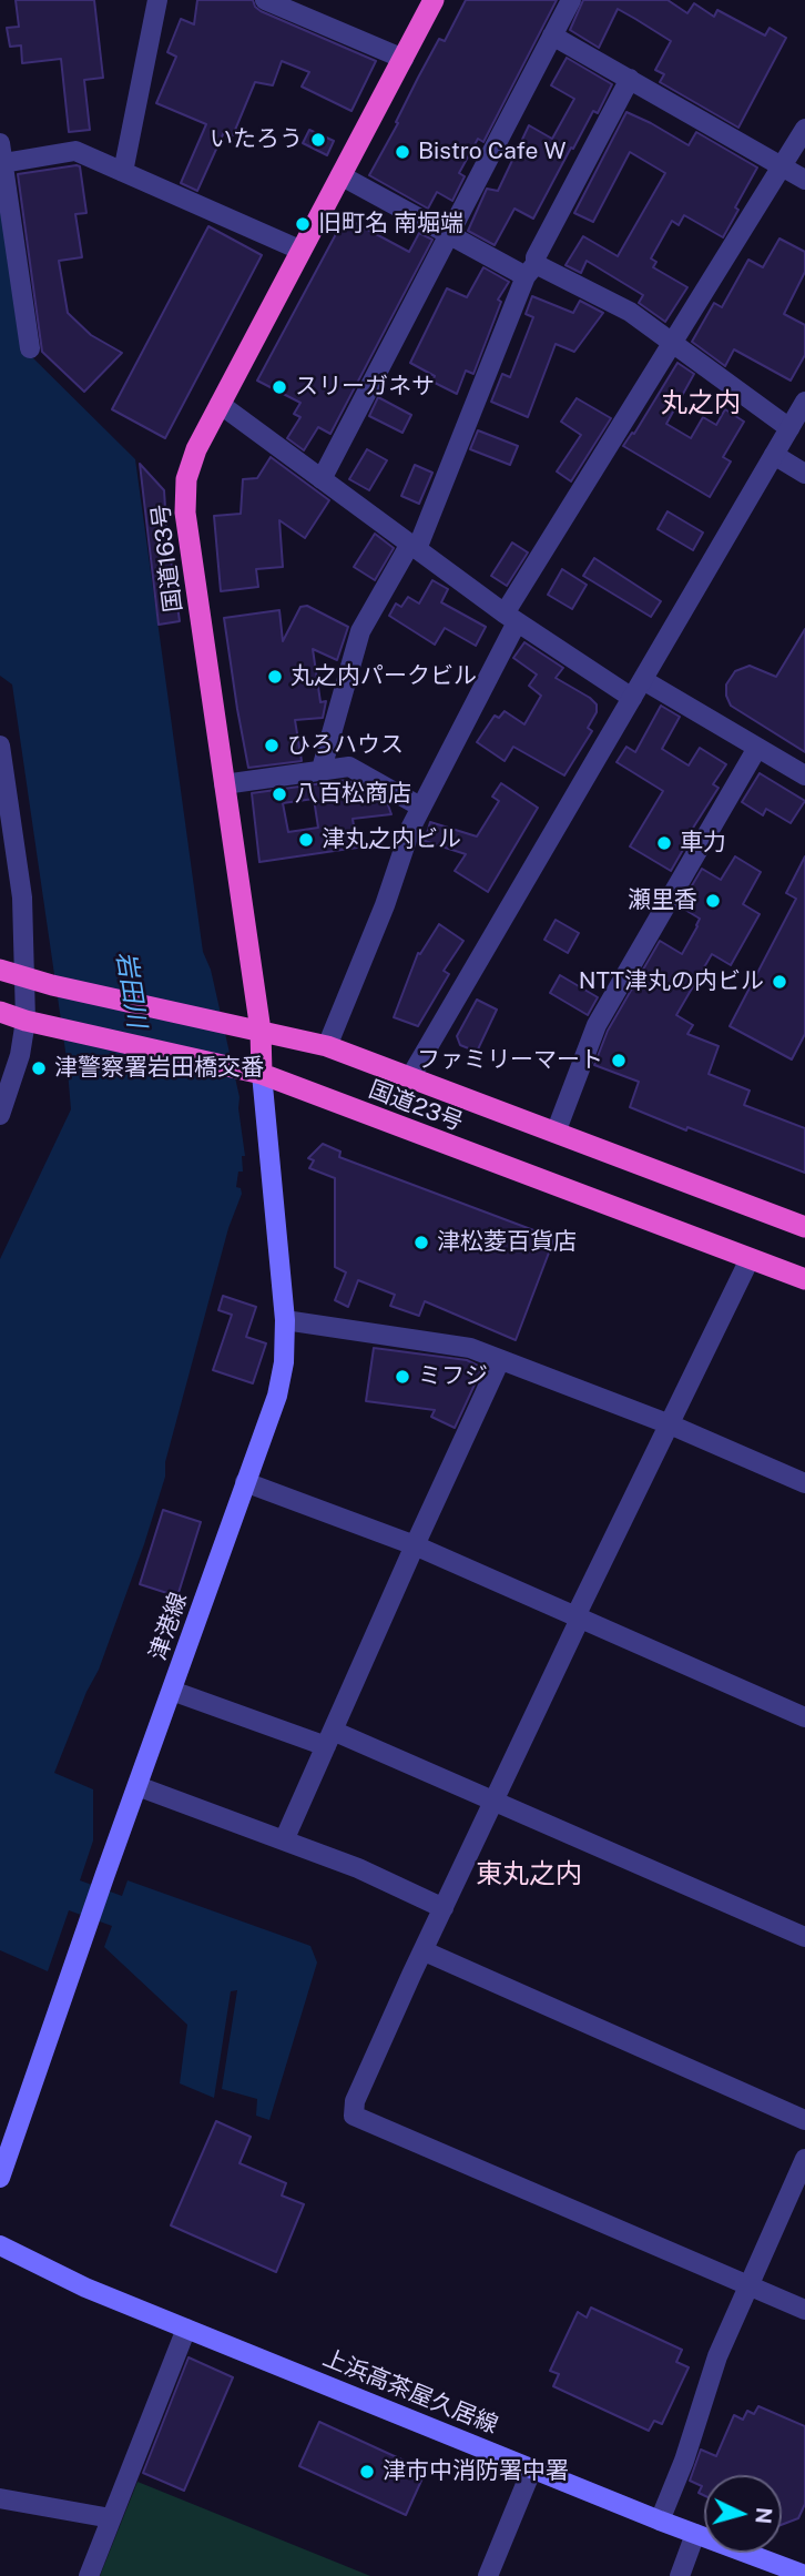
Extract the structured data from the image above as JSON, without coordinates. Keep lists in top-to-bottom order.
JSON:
{
  "streets": {
    "highway": ["国道163号", "国道23号"],
    "main road": ["津港線", "上浜高茶屋久居線"]
  },
  "crossings": [
    ["国道163号", "国道23号"],
    ["国道163号", "津港線"],
    ["国道23号", "津港線"]
  ],
  "districts": ["丸之内", "東丸之内"],
  "water": ["岩田川"],
  "places": [
    "いたろう",
    "Bistro Cafe W",
    "旧町名 南堀端",
    "スリーガネサ",
    "丸之内パークビル",
    "ひろハウス",
    "八百松商店",
    "津丸之内ビル",
    "車力",
    "瀬里香",
    "NTT津丸の内ビル",
    "ファミリーマート",
    "津警察署岩田橋交番",
    "津松菱百貨店",
    "ミフジ",
    "津市中消防署中署"
  ],
  "north": "right"
}
